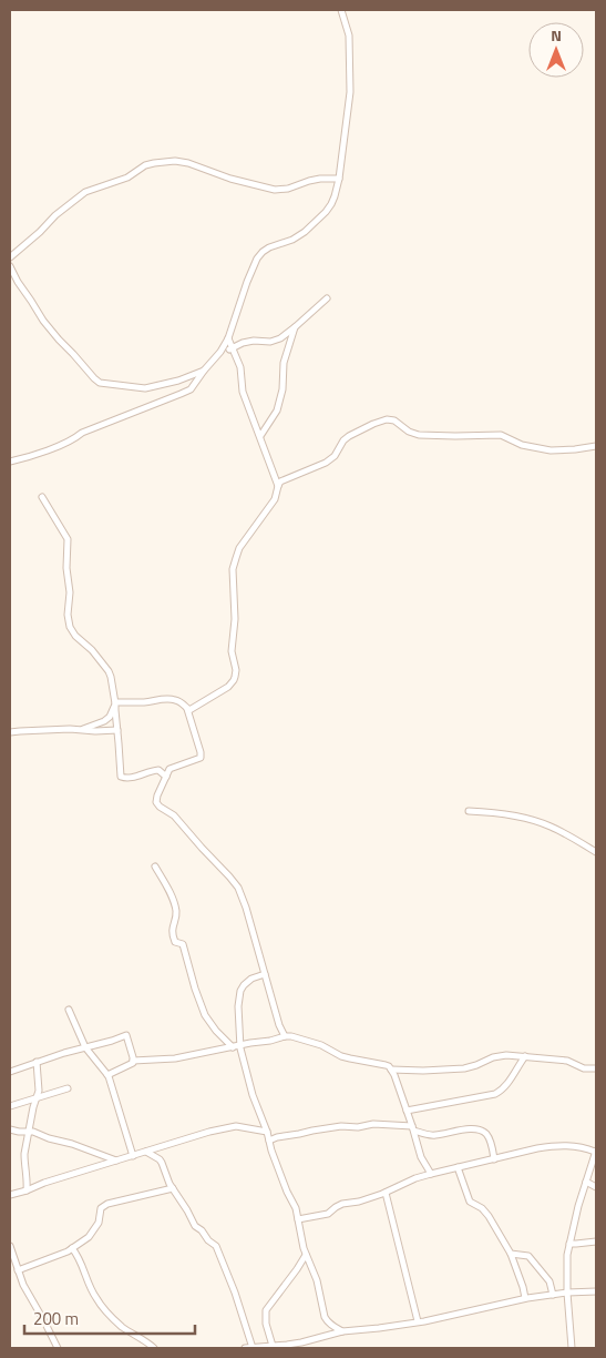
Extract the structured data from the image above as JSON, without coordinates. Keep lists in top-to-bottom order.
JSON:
{
  "scale_bar": "200 m",
  "north": "top"
}
